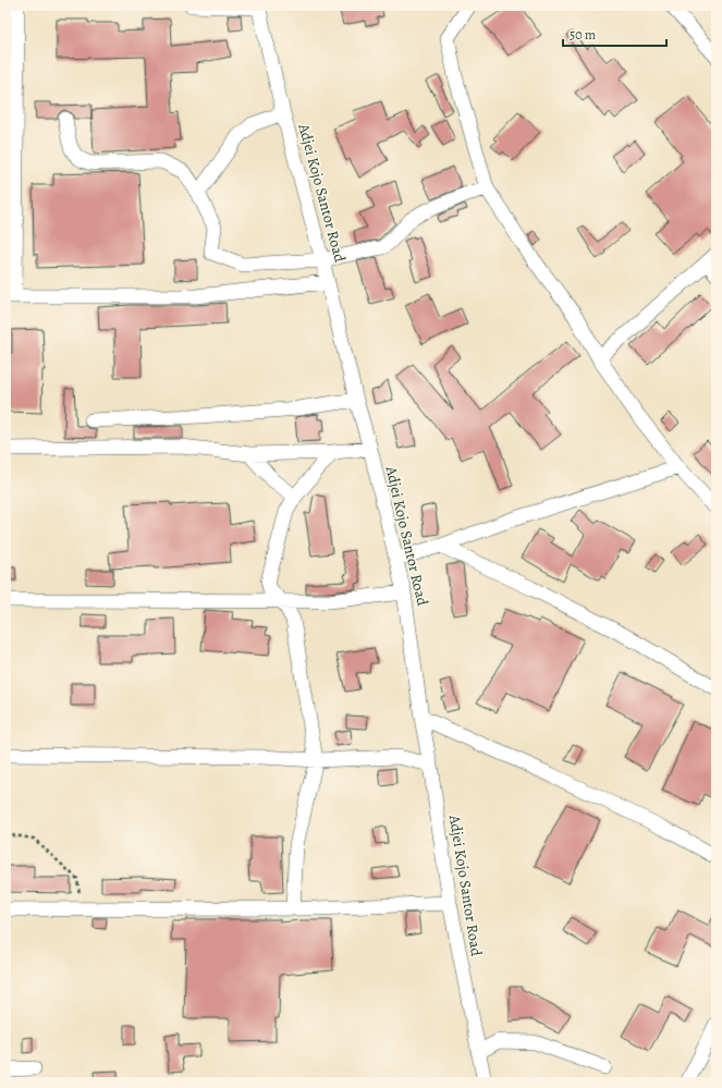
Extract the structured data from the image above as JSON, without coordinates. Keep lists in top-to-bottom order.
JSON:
{
  "streets": {
    "street": ["Adjei Kojo Santor Road"]
  },
  "scale_bar": "50 m"
}
